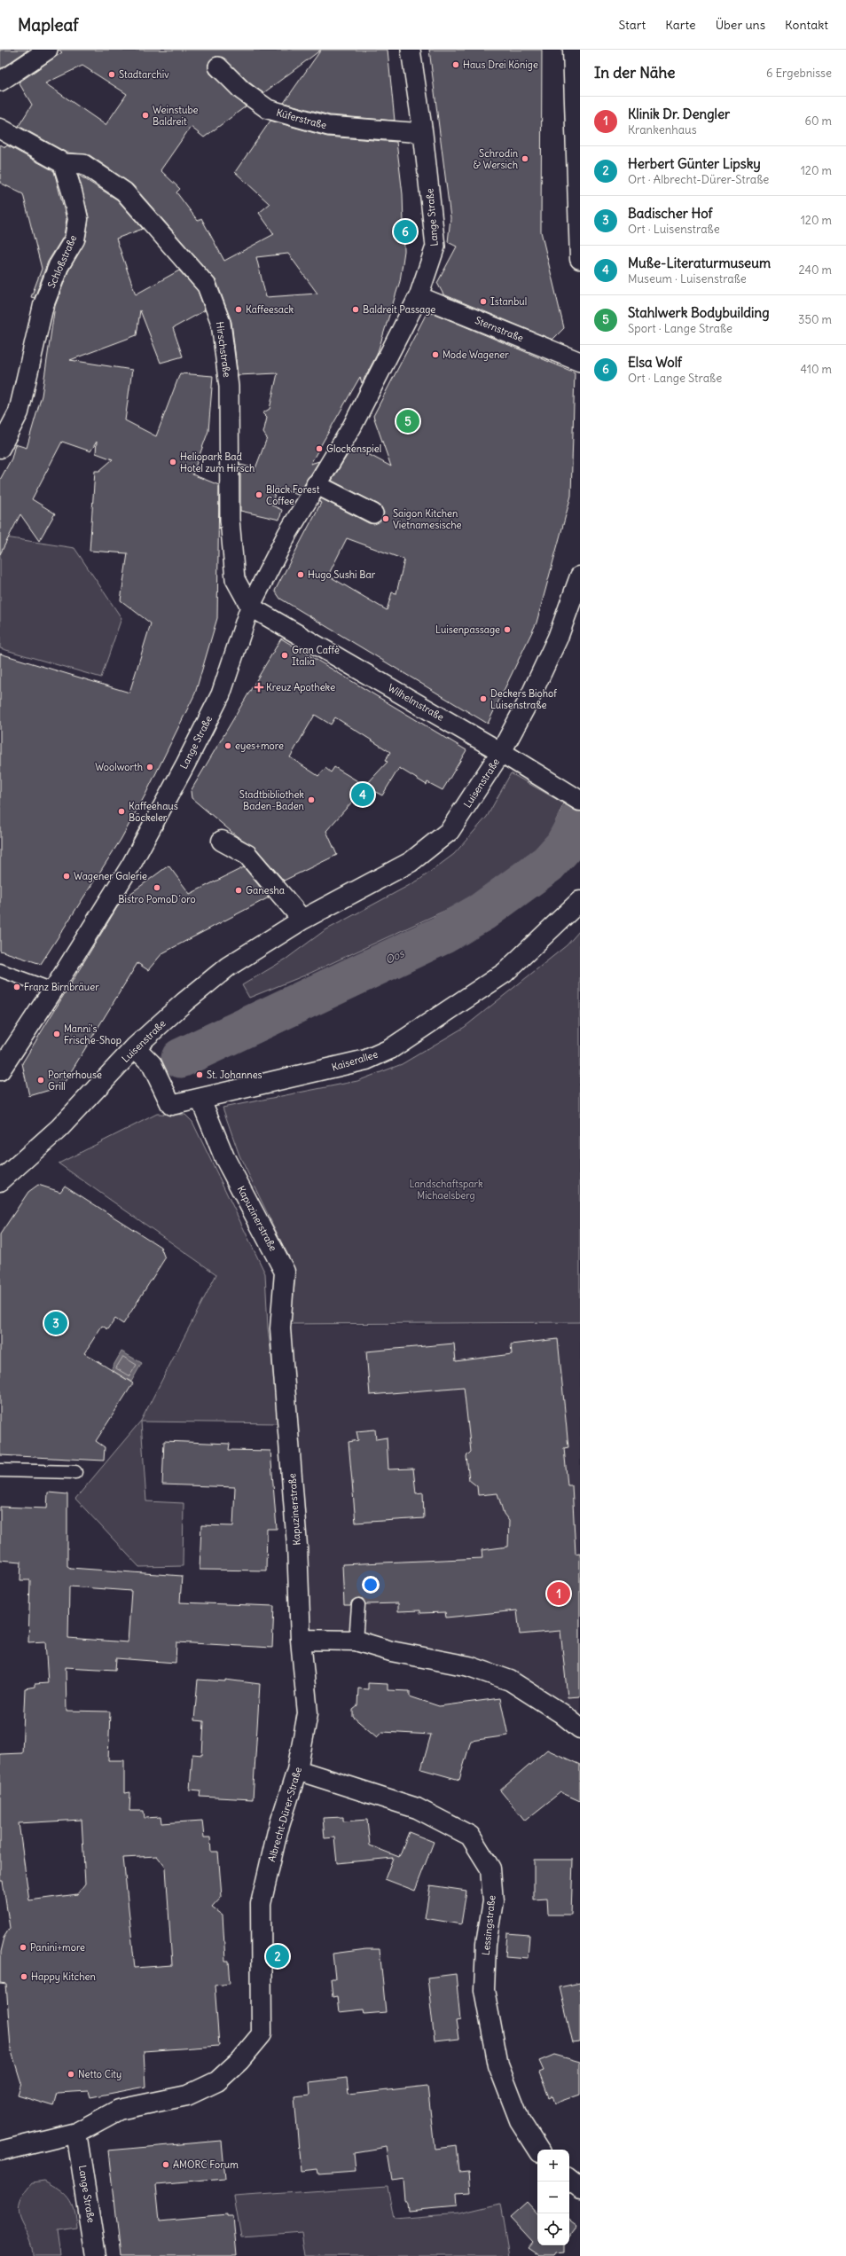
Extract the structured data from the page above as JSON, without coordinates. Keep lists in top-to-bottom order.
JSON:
{
  "streets": {
    "street": [
      "Küferstraße",
      "Lange Straße",
      "Schloßstraße",
      "Sternstraße",
      "Hirschstraße",
      "Wilhelmstraße",
      "Luisenstraße",
      "Kaiserallee",
      "Kapuzinerstraße",
      "Albrecht-Dürer-Straße",
      "Lessingstraße"
    ]
  },
  "crossings": [
    ["Küferstraße", "Lange Straße"],
    ["Lange Straße", "Sternstraße"],
    ["Lange Straße", "Hirschstraße"],
    ["Lange Straße", "Wilhelmstraße"],
    ["Lange Straße", "Albrecht-Dürer-Straße"],
    ["Schloßstraße", "Hirschstraße"],
    ["Hirschstraße", "Wilhelmstraße"],
    ["Wilhelmstraße", "Luisenstraße"],
    ["Luisenstraße", "Kaiserallee"],
    ["Kaiserallee", "Kapuzinerstraße"],
    ["Kapuzinerstraße", "Albrecht-Dürer-Straße"],
    ["Albrecht-Dürer-Straße", "Lessingstraße"]
  ],
  "water": ["Oos"],
  "parks": ["Landschaftspark Michaelsberg"],
  "places": {
    "other": [
      "Haus Drei Könige",
      "Stadtarchiv",
      "Weinstube Baldreit",
      "Schrodin & Wersich",
      "Istanbul",
      "Kaffeesack",
      "Baldreit Passage",
      "Mode Wagener",
      "Glockenspiel",
      "Heliopark Bad Hotel zum Hirsch",
      "Black Forest Coffee",
      "Saigon Kitchen Vietnamesische",
      "Hugo Sushi Bar",
      "Luisenpassage",
      "Gran Caffè Italia",
      "Deckers Biohof Luisenstraße",
      "eyes+more",
      "Woolworth",
      "Stadtbibliothek Baden-Baden",
      "Kaffeehaus Böckeler",
      "Wagener Galerie",
      "Bistro PomoD´oro",
      "Ganesha",
      "Franz Birnbräuer",
      "Manni's Frische-Shop",
      "St. Johannes",
      "Porterhouse Grill",
      "Panini+more",
      "Happy Kitchen",
      "Netto City",
      "AMORC Forum"
    ],
    "health": ["Kreuz Apotheke"]
  },
  "page": {
    "header": "Mapleaf",
    "nav": [
      "Start",
      "Karte",
      "Über uns",
      "Kontakt"
    ],
    "heading": ["In der Nähe", "6 Ergebnisse"],
    "list": [
      {
        "mark": "1",
        "name": "Klinik Dr. Dengler",
        "note": "Krankenhaus",
        "value": "60 m"
      },
      {
        "mark": "2",
        "name": "Herbert Günter Lipsky",
        "note": "Ort · Albrecht-Dürer-Straße",
        "value": "120 m"
      },
      {
        "mark": "3",
        "name": "Badischer Hof",
        "note": "Ort · Luisenstraße",
        "value": "120 m"
      },
      {
        "mark": "4",
        "name": "Muße-Literaturmuseum",
        "note": "Museum · Luisenstraße",
        "value": "240 m"
      },
      {
        "mark": "5",
        "name": "Stahlwerk Bodybuilding",
        "note": "Sport · Lange Straße",
        "value": "350 m"
      },
      {
        "mark": "6",
        "name": "Elsa Wolf",
        "note": "Ort · Lange Straße",
        "value": "410 m"
      }
    ],
    "pins": [
      "6",
      "5",
      "4",
      "3",
      "1",
      "2"
    ],
    "map_buttons": ["+", "−"]
  }
}
